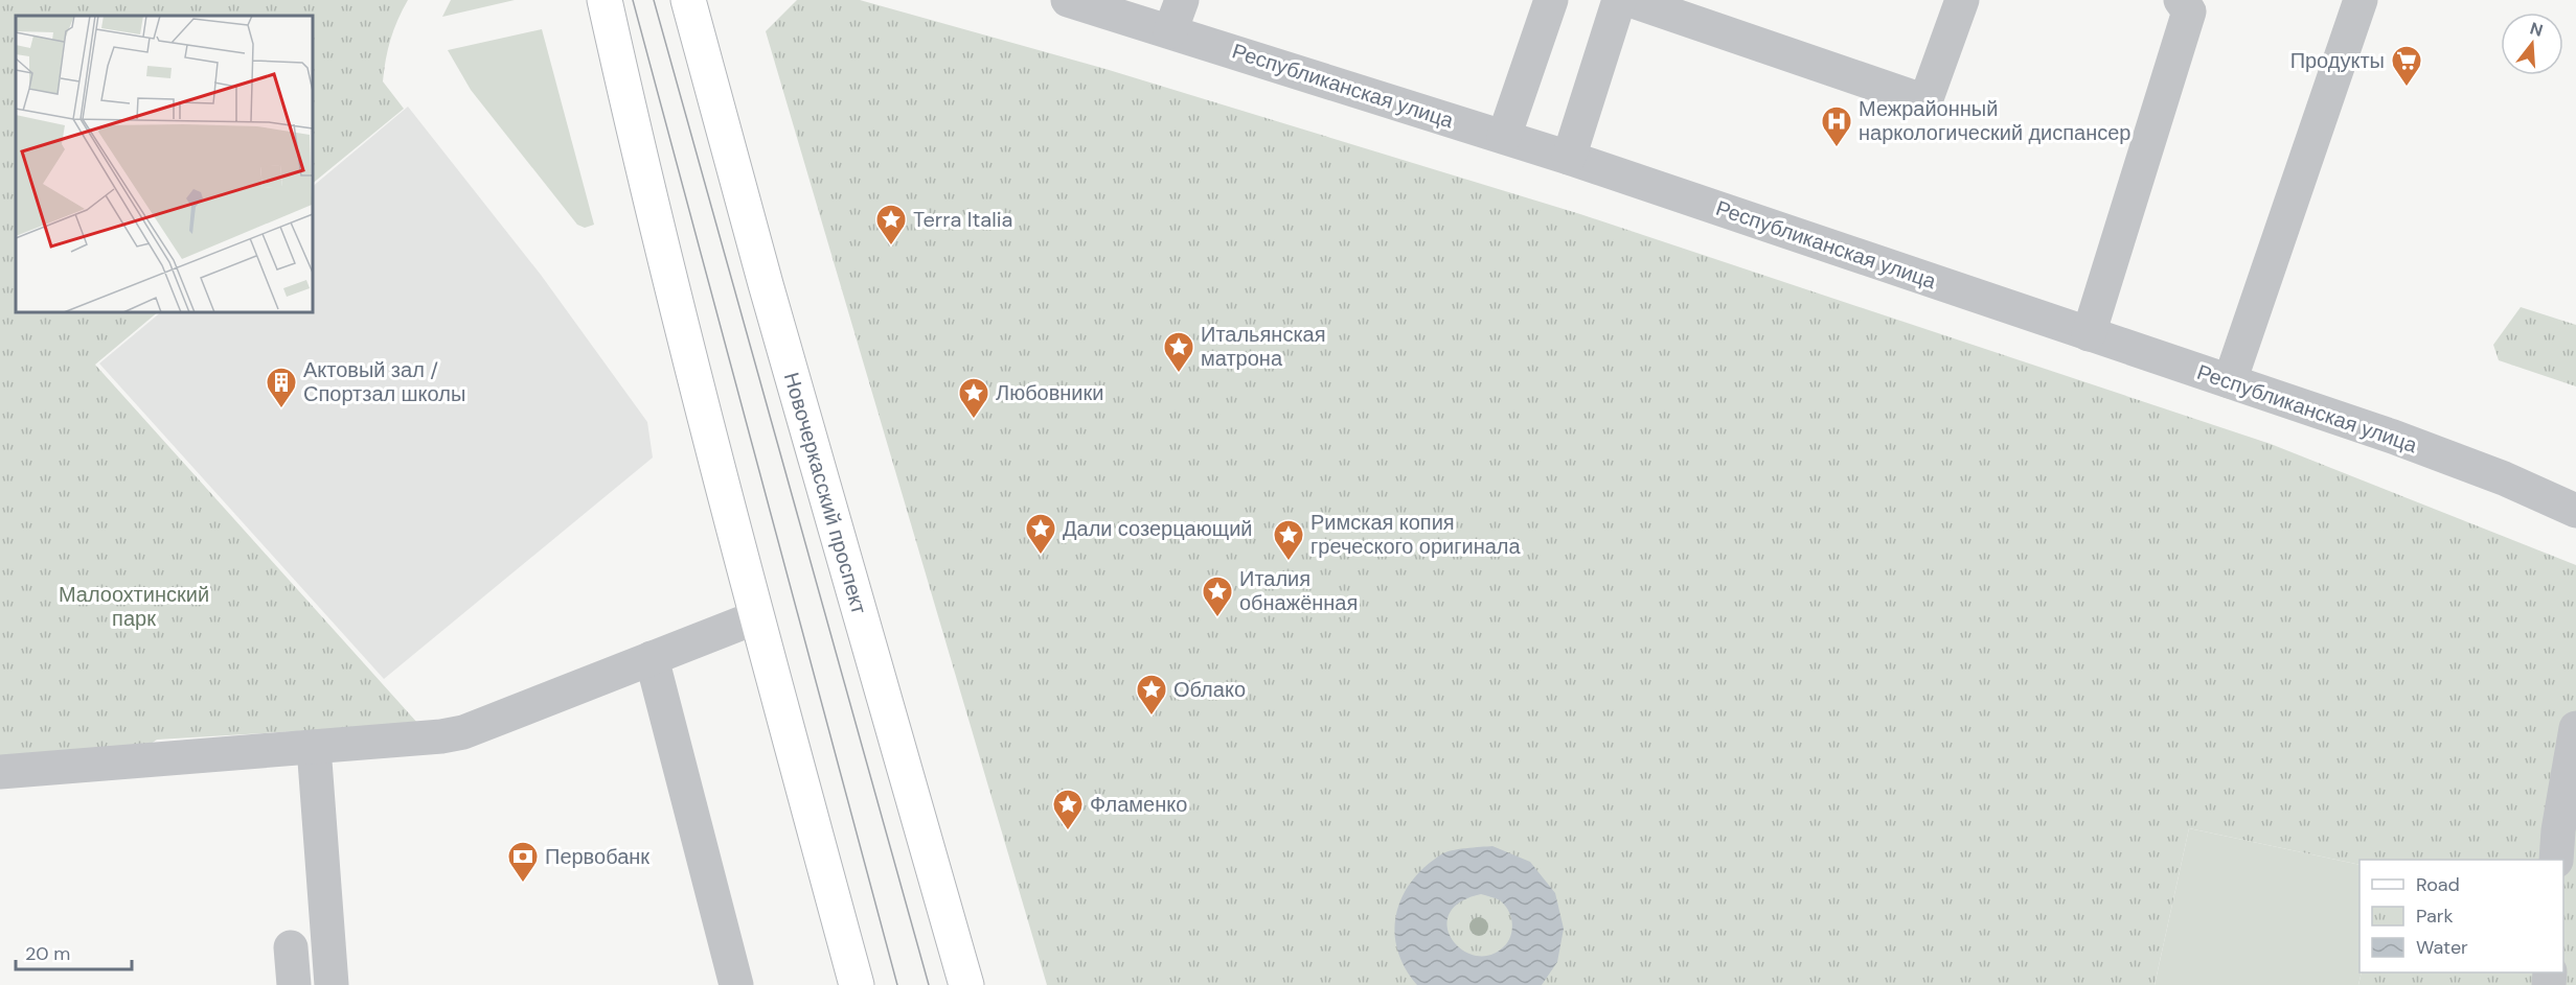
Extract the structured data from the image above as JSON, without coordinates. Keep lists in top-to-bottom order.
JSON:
{
  "streets": {
    "main road": ["Новочеркасский проспект"],
    "street": ["Республиканская улица"]
  },
  "parks": ["Малоохтинский парк"],
  "places": {
    "supermarket": ["Продукты"],
    "hospital": ["Межрайонный наркологический диспансер"],
    "place": [
      "Terra Italia",
      "Итальянская матрона",
      "Любовники",
      "Дали созерцающий",
      "Римская копия греческого оригинала",
      "Италия обнажённая",
      "Облако",
      "Фламенко"
    ],
    "building": ["Актовый зал / Спортзал школы"],
    "bank": ["Первобанк"]
  },
  "legend": ["Road", "Park", "Water"],
  "scale_bar": "20 m",
  "north": "top"
}
